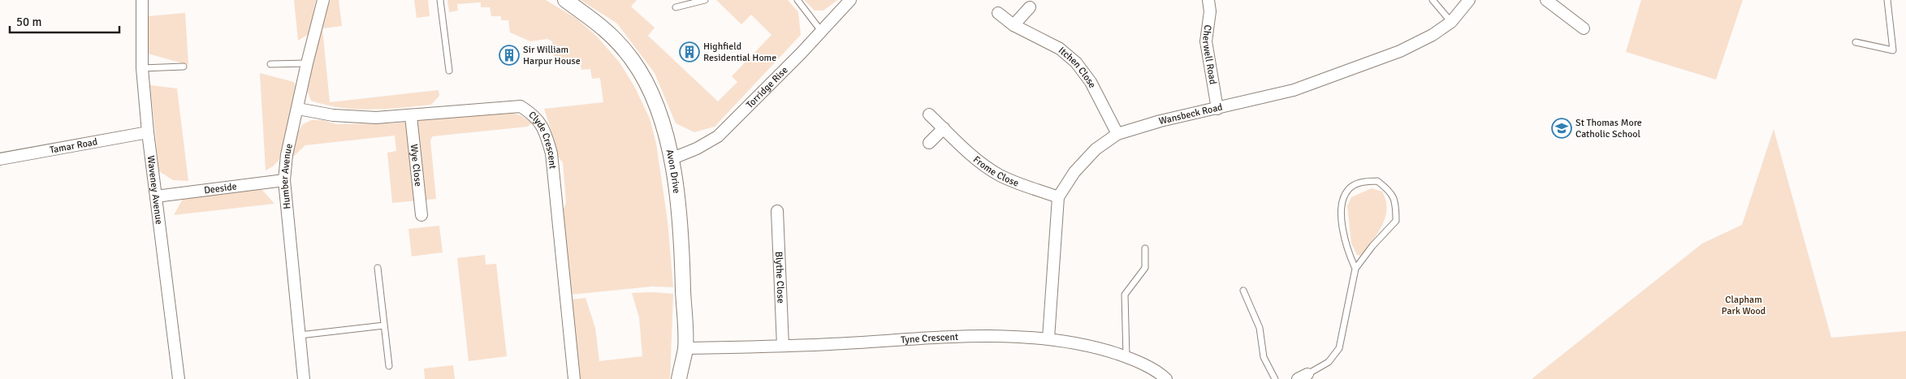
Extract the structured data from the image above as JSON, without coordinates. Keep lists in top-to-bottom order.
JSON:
{
  "streets": {
    "street": [
      "Cherwell Road",
      "Itchen Close",
      "Torridge Rise",
      "Wansbeck Road",
      "Clyde Crescent",
      "Tamar Road",
      "Wye Close",
      "Frome Close",
      "Avon Drive",
      "Humber Avenue",
      "Deeside",
      "Waveney Avenue",
      "Blythe Close",
      "Tyne Crescent"
    ]
  },
  "crossings": [
    ["Cherwell Road", "Wansbeck Road"],
    ["Itchen Close", "Wansbeck Road"],
    ["Torridge Rise", "Avon Drive"],
    ["Wansbeck Road", "Frome Close"],
    ["Wansbeck Road", "Tyne Crescent"],
    ["Clyde Crescent", "Wye Close"],
    ["Clyde Crescent", "Humber Avenue"],
    ["Tamar Road", "Waveney Avenue"],
    ["Avon Drive", "Tyne Crescent"],
    ["Humber Avenue", "Deeside"],
    ["Deeside", "Waveney Avenue"],
    ["Blythe Close", "Tyne Crescent"]
  ],
  "parks": ["Clapham Park Wood"],
  "places": {
    "building": ["Highfield Residential Home", "Sir William Harpur House"],
    "school or university": ["St Thomas More Catholic School"]
  },
  "scale_bar": "50 m"
}
